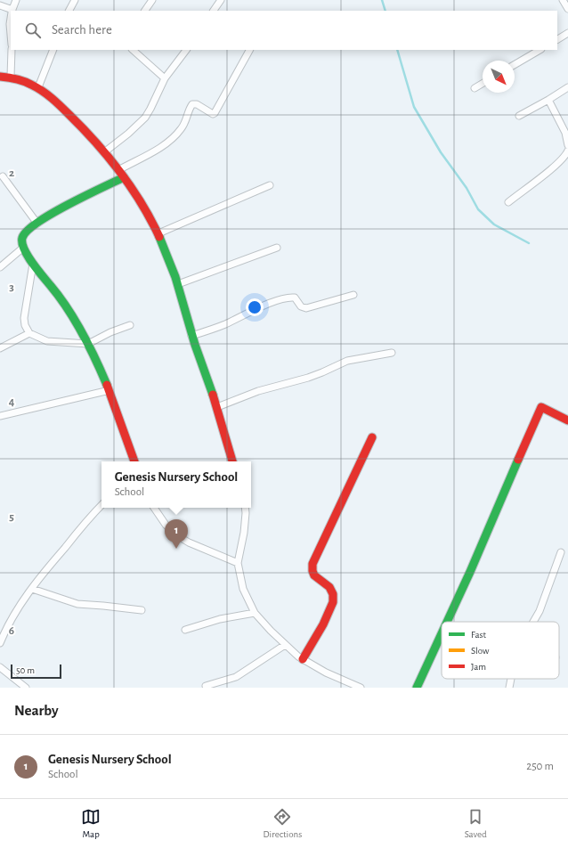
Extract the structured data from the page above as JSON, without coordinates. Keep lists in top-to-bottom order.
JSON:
{
  "legend": ["Fast", "Slow", "Jam"],
  "scale_bar": "50 m",
  "north": "bottom right",
  "page": {
    "search": "Search here",
    "popup": ["Genesis Nursery School", "School"],
    "pins": "1",
    "scale": "50 m",
    "heading": "Nearby",
    "list": [
      {
        "mark": "1",
        "name": "Genesis Nursery School",
        "note": "School",
        "value": "250 m"
      }
    ],
    "nav": ["Map", "Directions", "Saved"]
  },
  "grid": {
    "rows": [
      "2",
      "3",
      "4",
      "5",
      "6"
    ]
  }
}
